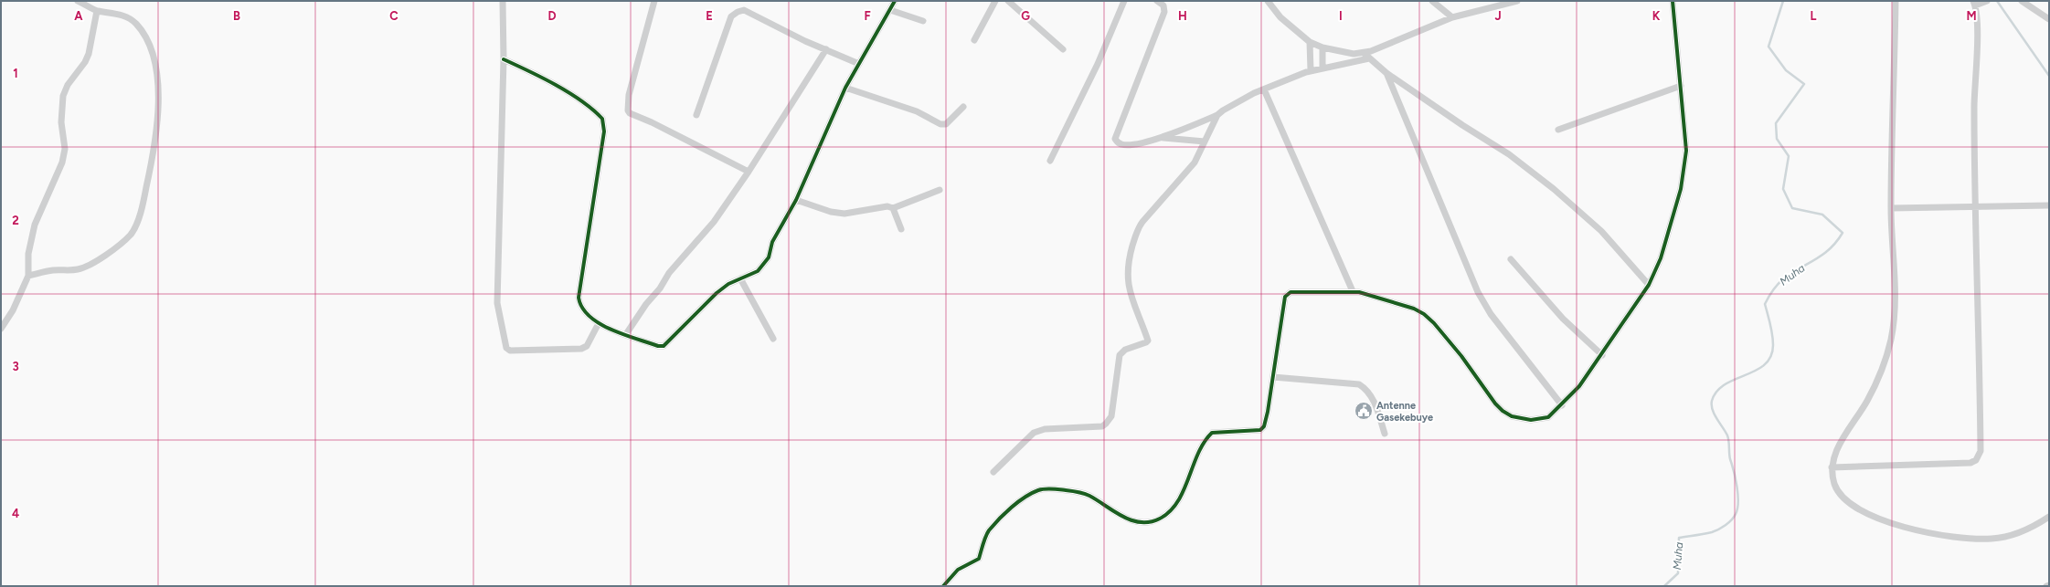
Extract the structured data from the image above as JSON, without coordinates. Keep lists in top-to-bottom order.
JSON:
{
  "water": ["Muha"],
  "places": {
    "public building": ["Antenne Gasekebuye"]
  },
  "grid": {
    "columns": [
      "A",
      "B",
      "C",
      "D",
      "E",
      "F",
      "G",
      "H",
      "I",
      "J",
      "K",
      "L",
      "M"
    ],
    "rows": [
      "1",
      "2",
      "3",
      "4"
    ]
  }
}
